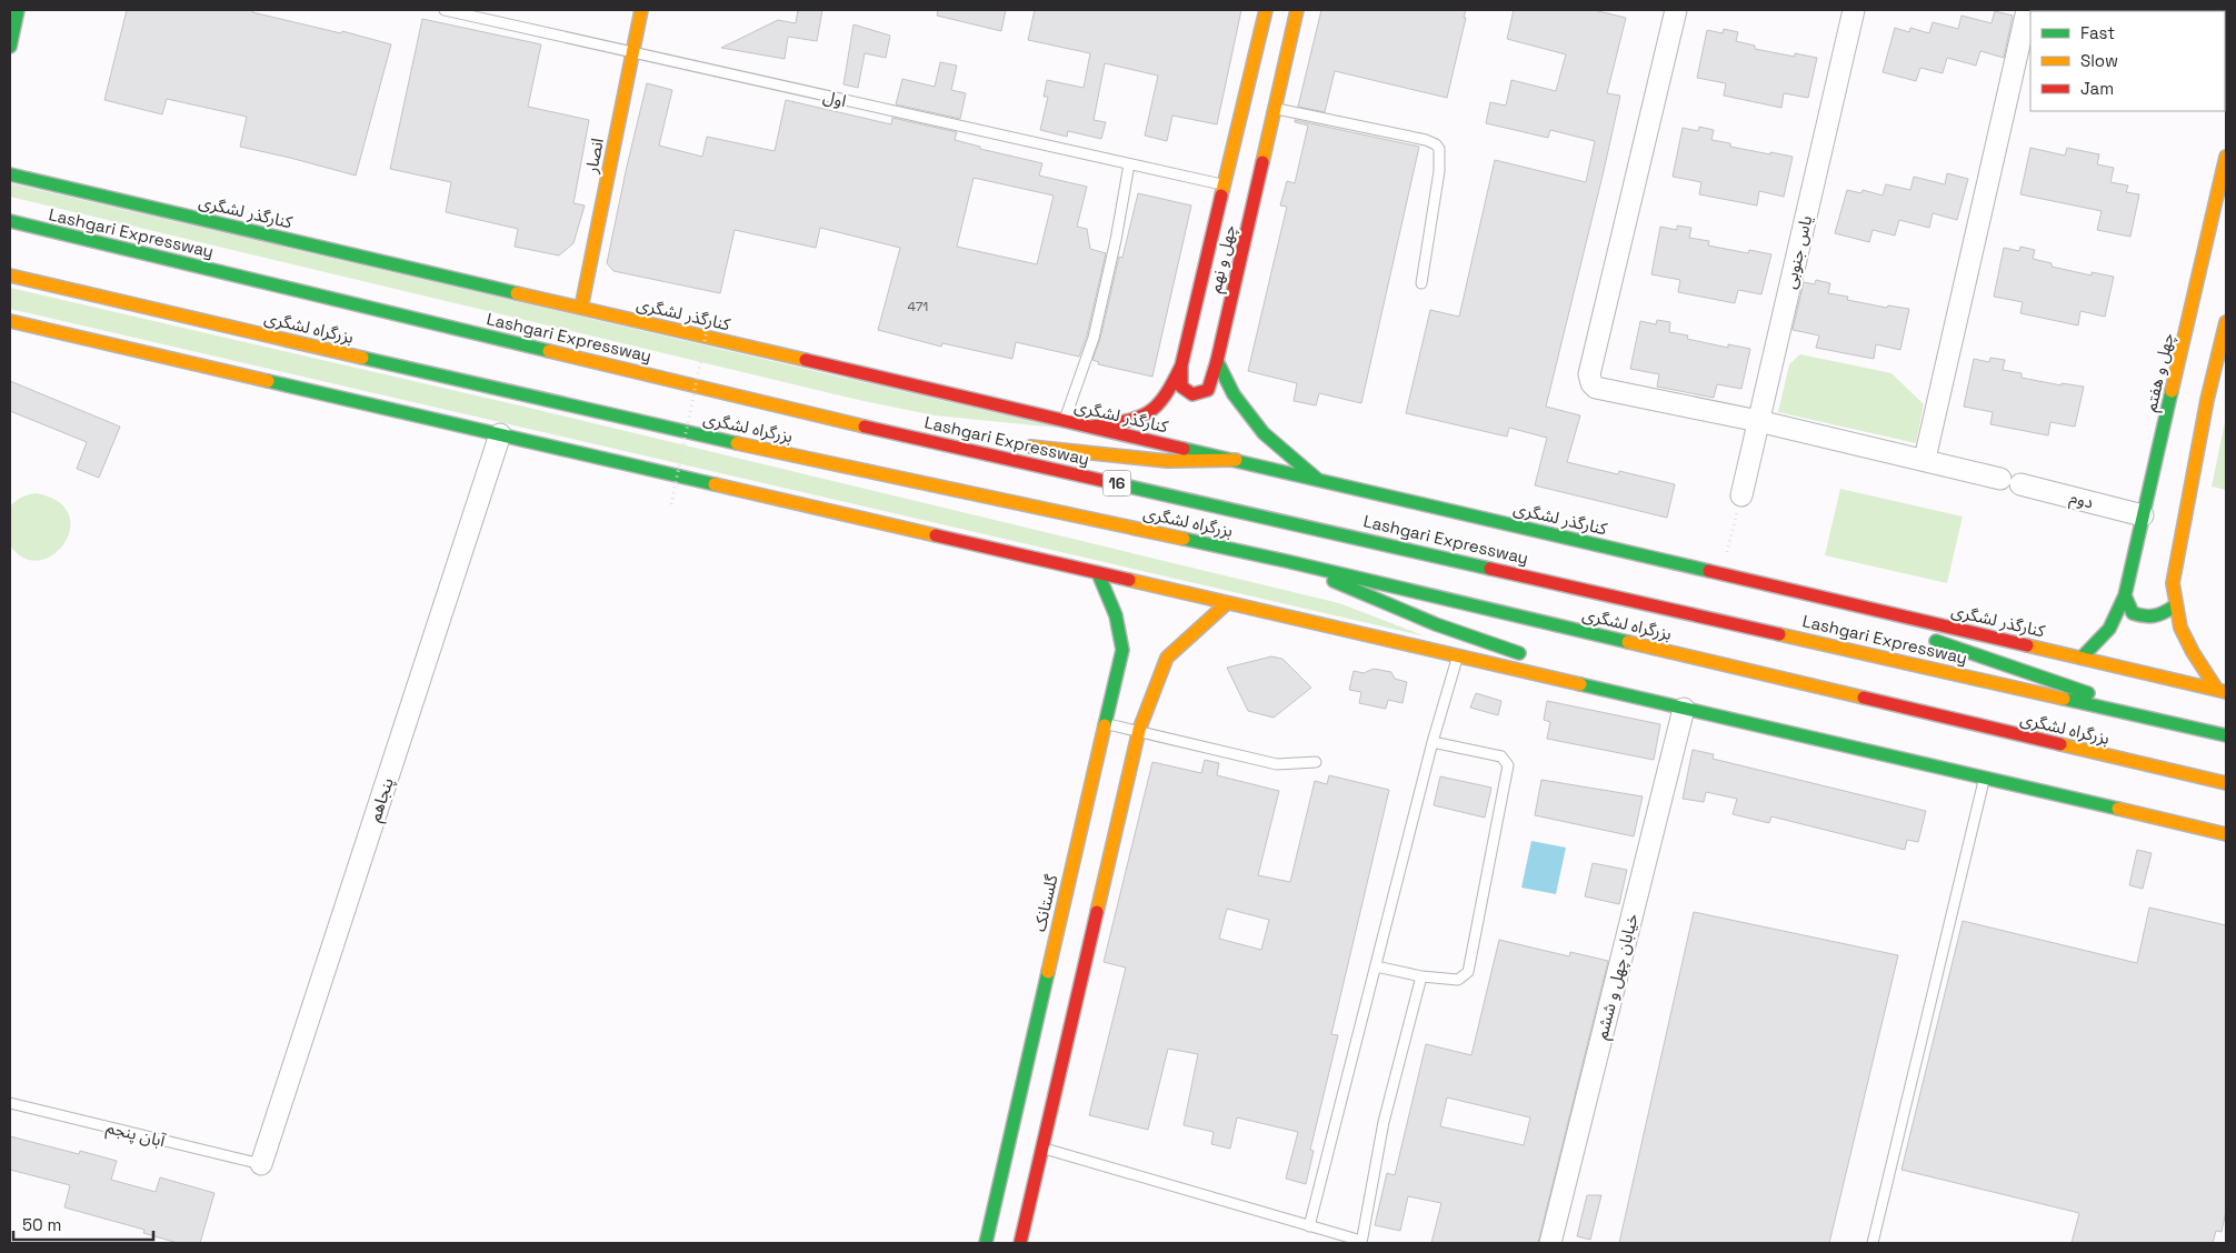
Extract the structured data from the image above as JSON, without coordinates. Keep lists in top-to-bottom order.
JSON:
{
  "streets": {
    "main road": [
      "انصار",
      "کنارگذر لشگری",
      "Lashgari Expressway",
      "چهل و نهم",
      "بزرگراه لشگری",
      "چهل و هفتم",
      "16",
      "گلستانک"
    ],
    "street": [
      "یاس جنوبی",
      "دوم",
      "پنجاهم",
      "خیابان چهل و ششم"
    ],
    "lane": ["اول", "آبان پنجم"]
  },
  "crossings": [
    ["اول", "انصار"],
    ["اول", "چهل و نهم"],
    ["انصار", "کنارگذر لشگری"],
    ["کنارگذر لشگری", "چهل و نهم"],
    ["کنارگذر لشگری", "چهل و هفتم"],
    ["یاس جنوبی", "دوم"],
    ["چهل و هفتم", "دوم"],
    ["پنجاهم", "آبان پنجم"]
  ],
  "house_numbers": ["471"],
  "legend": ["Fast", "Slow", "Jam"],
  "scale_bar": "50 m"
}
